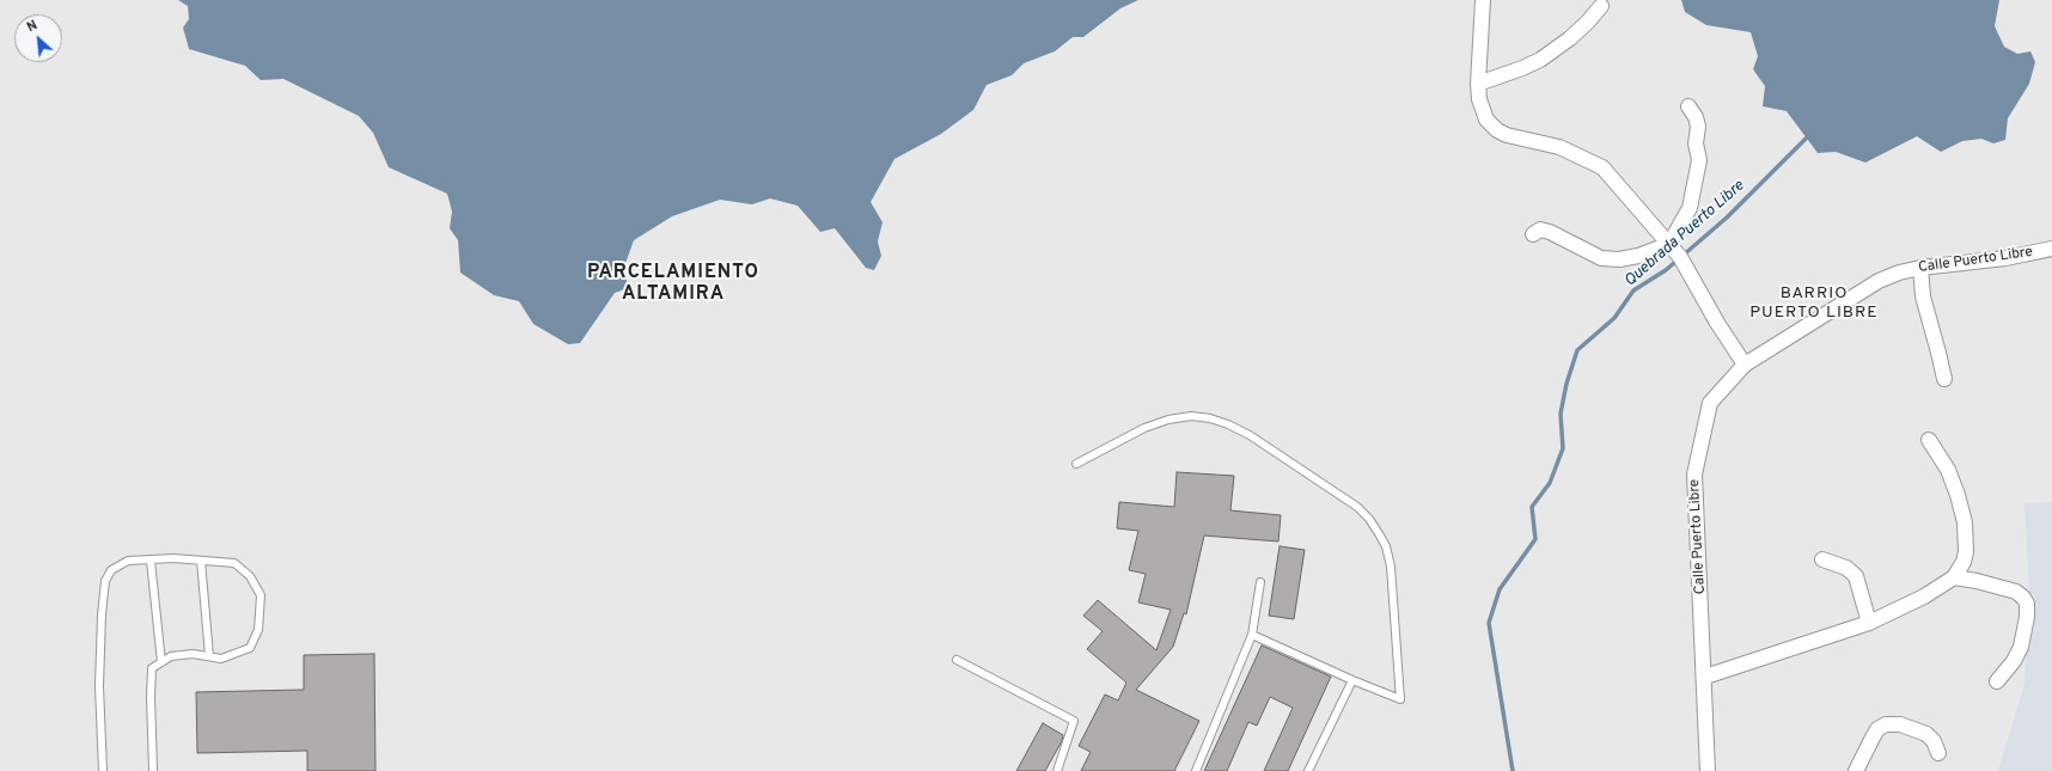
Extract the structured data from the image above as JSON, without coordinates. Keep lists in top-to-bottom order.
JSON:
{
  "streets": {
    "street": ["Calle Puerto Libre"]
  },
  "districts": ["PARCELAMIENTO ALTAMIRA", "BARRIO PUERTO LIBRE"],
  "water": ["Quebrada Puerto Libre"],
  "north": "top left"
}
